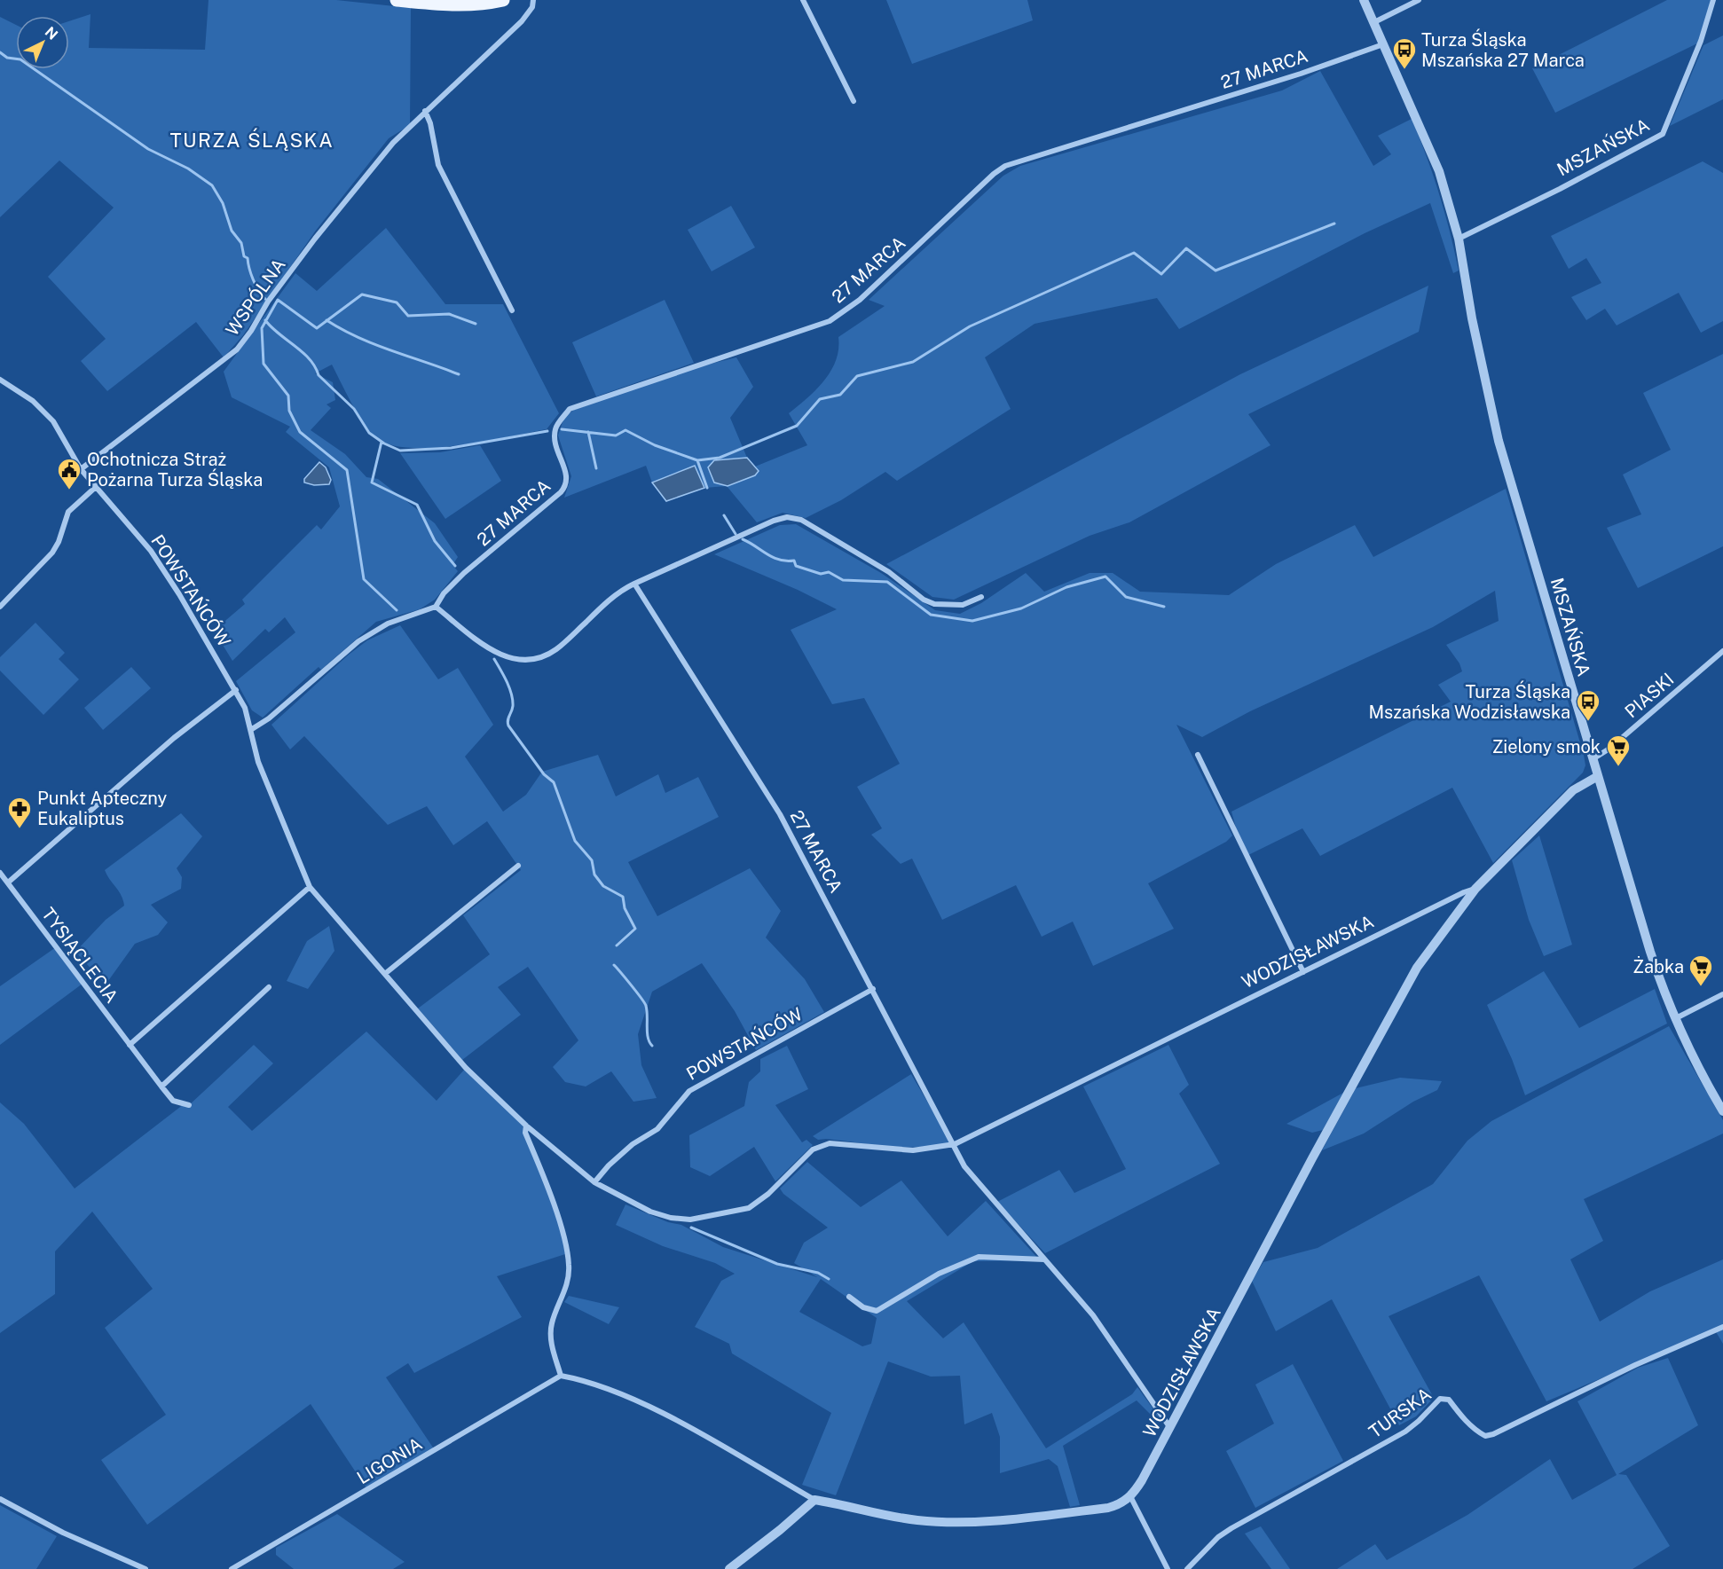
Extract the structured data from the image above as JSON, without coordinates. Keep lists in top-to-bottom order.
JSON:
{
  "streets": {
    "street": [
      "27 MARCA",
      "MSZAŃSKA",
      "WSPÓLNA",
      "POWSTAŃCÓW",
      "PIASKI",
      "WODZISŁAWSKA",
      "TYSIĄCLECIA",
      "TURSKA",
      "LIGONIA"
    ]
  },
  "crossings": [
    ["27 MARCA", "MSZAŃSKA"],
    ["27 MARCA", "POWSTAŃCÓW"],
    ["27 MARCA", "WODZISŁAWSKA"],
    ["MSZAŃSKA", "PIASKI"],
    ["MSZAŃSKA", "WODZISŁAWSKA"],
    ["WSPÓLNA", "POWSTAŃCÓW"],
    ["POWSTAŃCÓW", "WODZISŁAWSKA"]
  ],
  "districts": ["TURZA ŚLĄSKA"],
  "places": {
    "bus stop": ["Turza Śląska Mszańska 27 Marca", "Turza Śląska Mszańska Wodzisławska"],
    "public building": ["Ochotnicza Straż Pożarna Turza Śląska"],
    "supermarket": ["Zielony smok", "Żabka"],
    "pharmacy": ["Punkt Apteczny Eukaliptus"]
  },
  "north": "top right"
}
